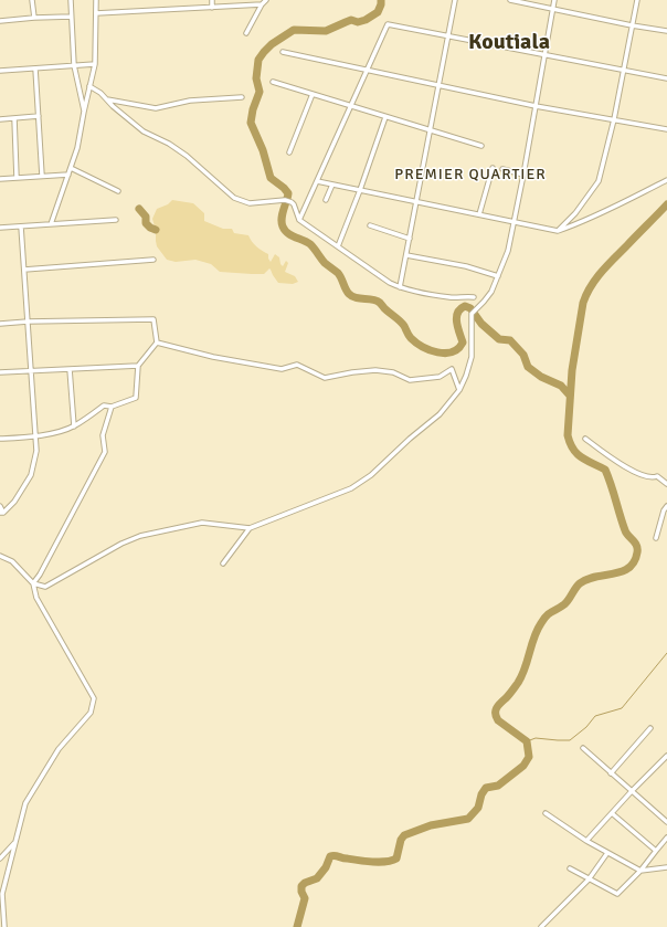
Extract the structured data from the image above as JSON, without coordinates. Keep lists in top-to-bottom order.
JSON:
{
  "districts": ["Koutiala", "PREMIER QUARTIER"]
}
